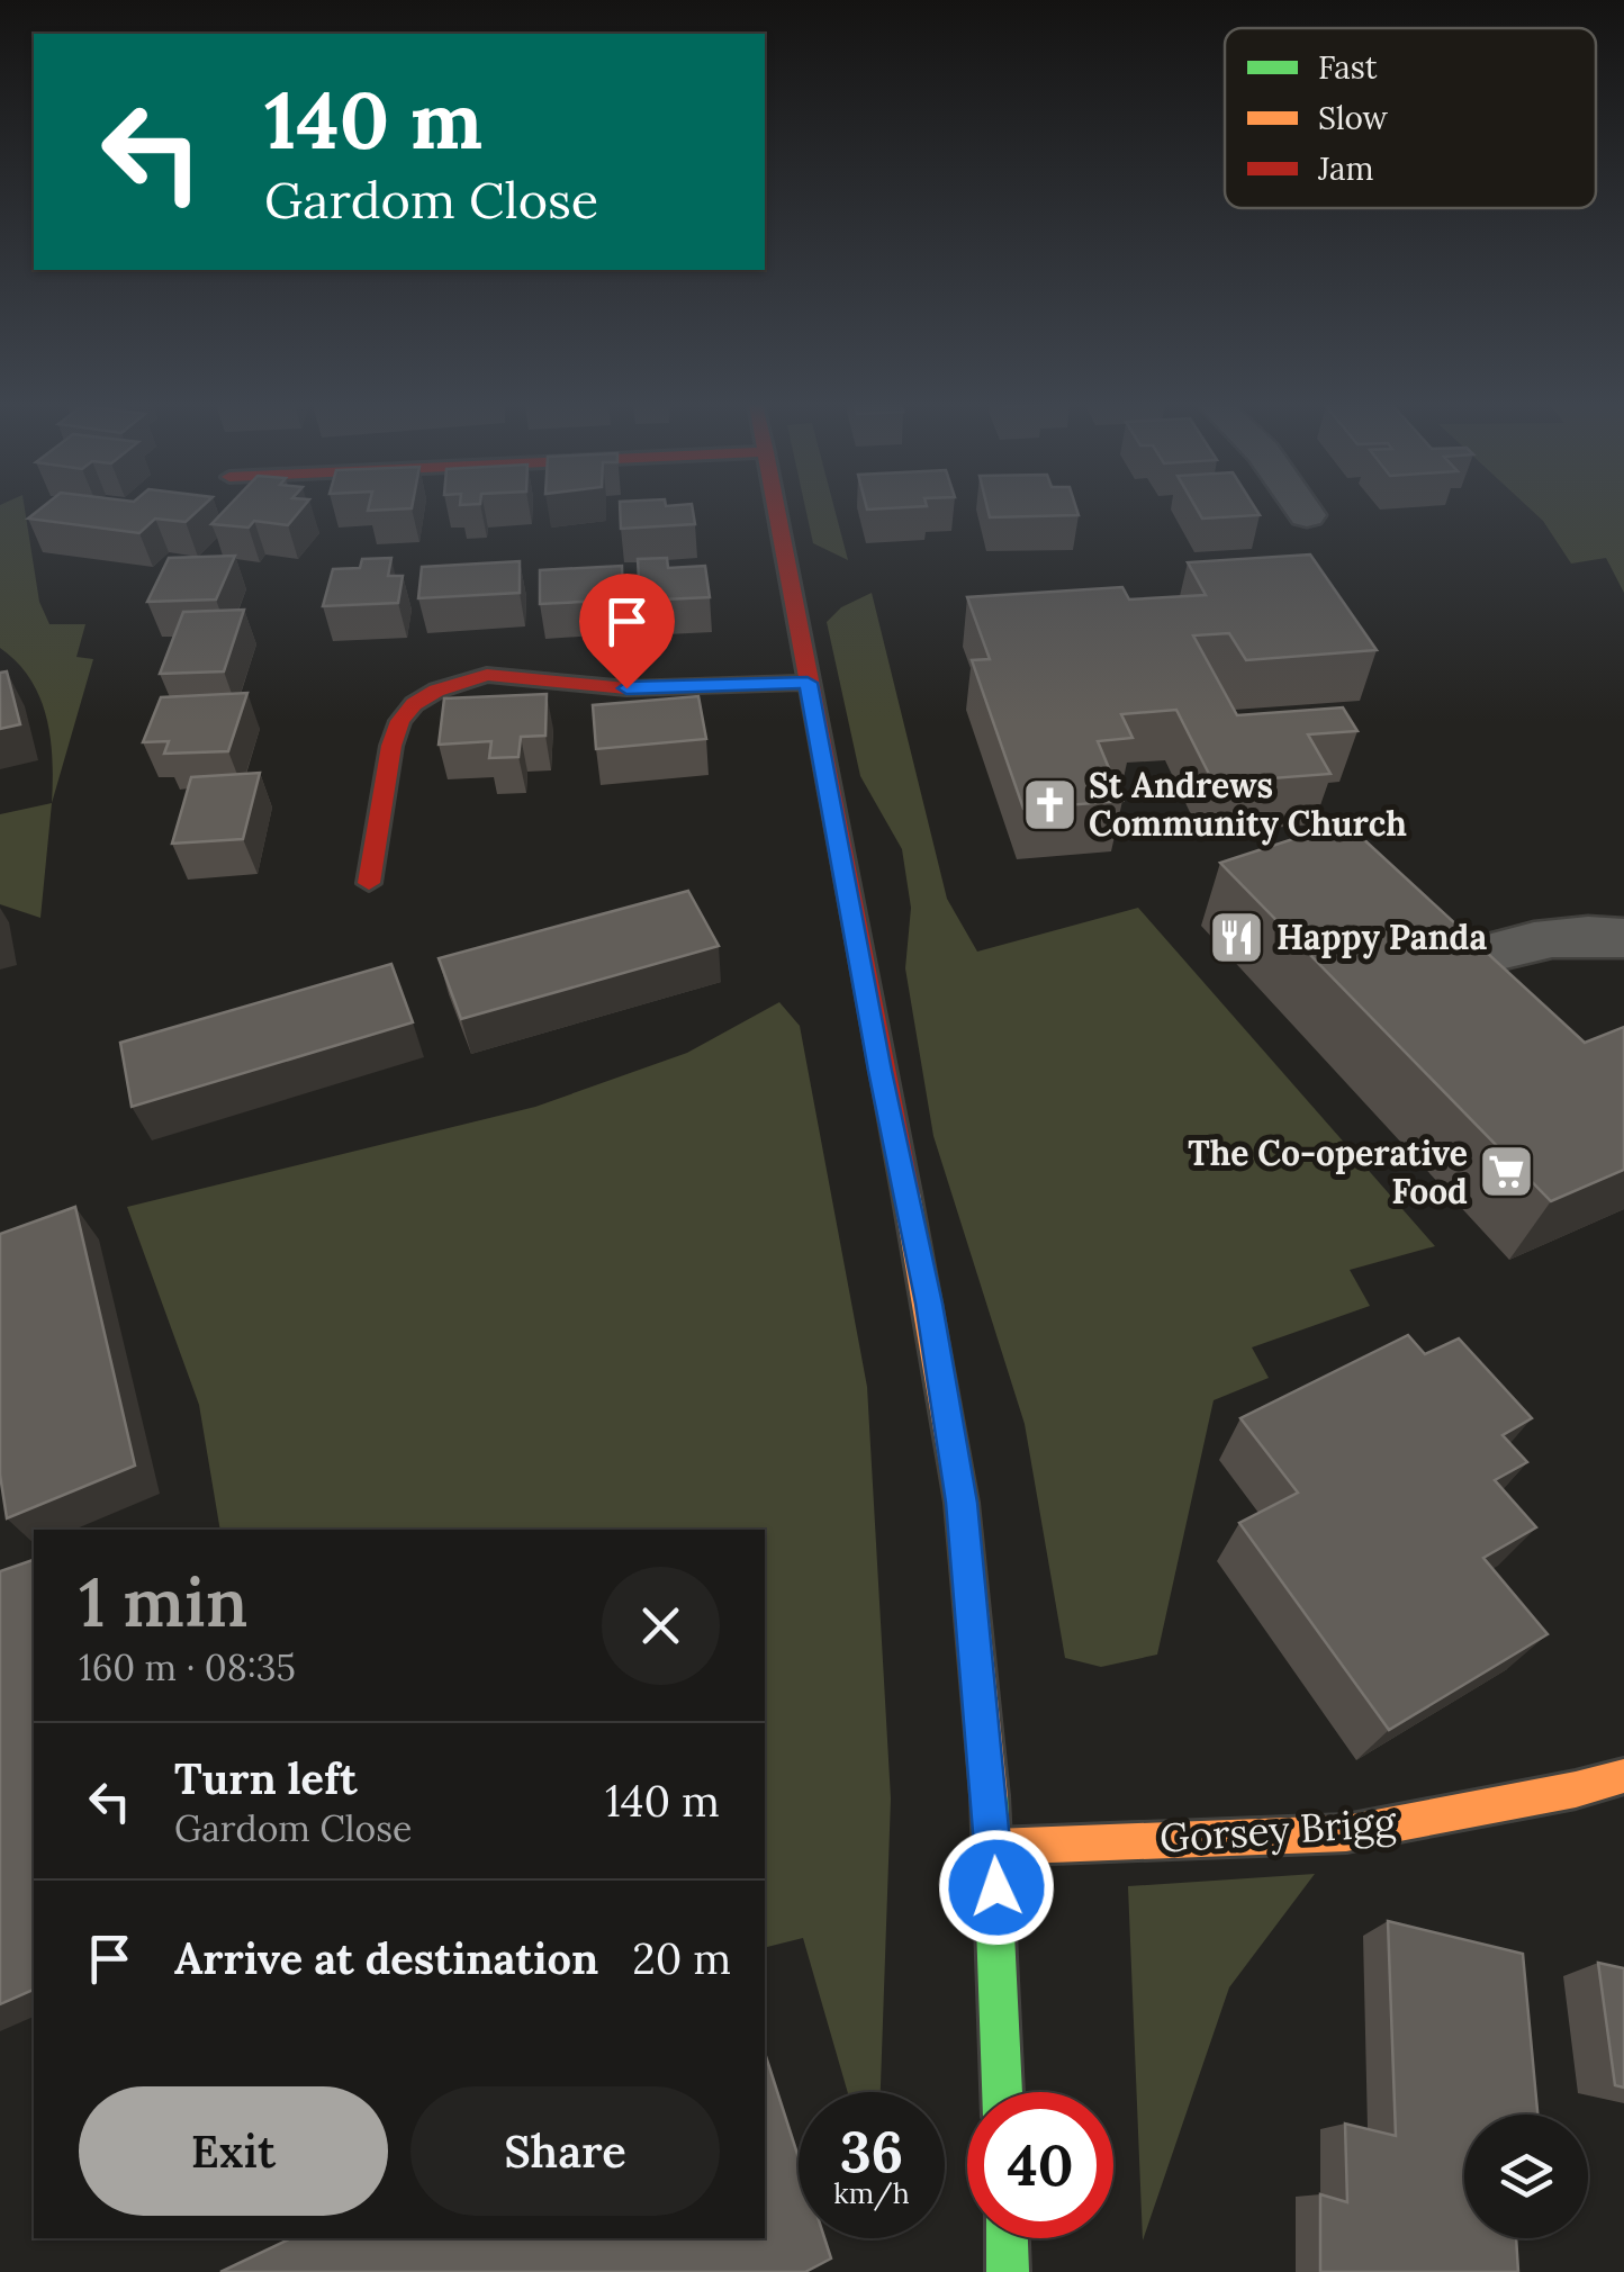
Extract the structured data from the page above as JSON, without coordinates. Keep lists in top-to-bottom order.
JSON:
{
  "streets": {
    "street": ["Gorsey Brigg"]
  },
  "places": {
    "church": ["St Andrews Community Church"],
    "restaurant": ["Happy Panda"],
    "supermarket": ["The Co-operative Food"]
  },
  "legend": ["Fast", "Slow", "Jam"],
  "page": {
    "turn": ["140 m", "Gardom Close"],
    "heading": ["1 min", "160 m · 08:35"],
    "list": [
      {
        "name": "Turn left",
        "note": "Gardom Close",
        "value": "140 m"
      },
      {
        "name": "Arrive at destination",
        "value": "20 m"
      }
    ],
    "buttons": ["Exit", "Share"],
    "speed": "36 km/h",
    "limit": "40"
  }
}
